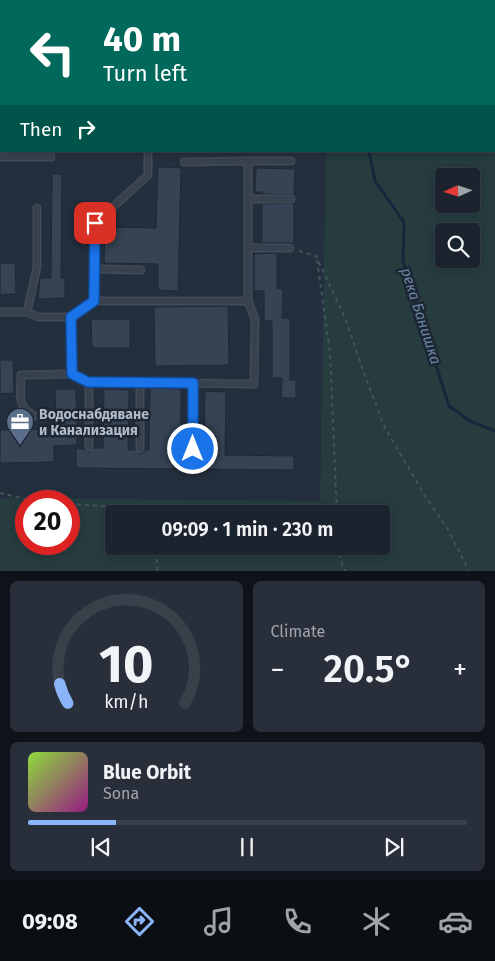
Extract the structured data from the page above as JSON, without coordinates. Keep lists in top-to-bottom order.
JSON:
{
  "water": ["река Банишка"],
  "places": {
    "office": ["Водоснабдяване и Канализация"]
  },
  "north": "left",
  "page": {
    "turn": ["40 m", "Turn left"],
    "then": "Then",
    "limit": "20",
    "trip": "09:09 · 1 min · 230 m",
    "tile": "Climate",
    "heat": ["−", "20.5°", "+"],
    "song": ["Blue Orbit", "Sona"],
    "tabs": "09:08",
    "gauge": ["10", "km/h"]
  }
}
